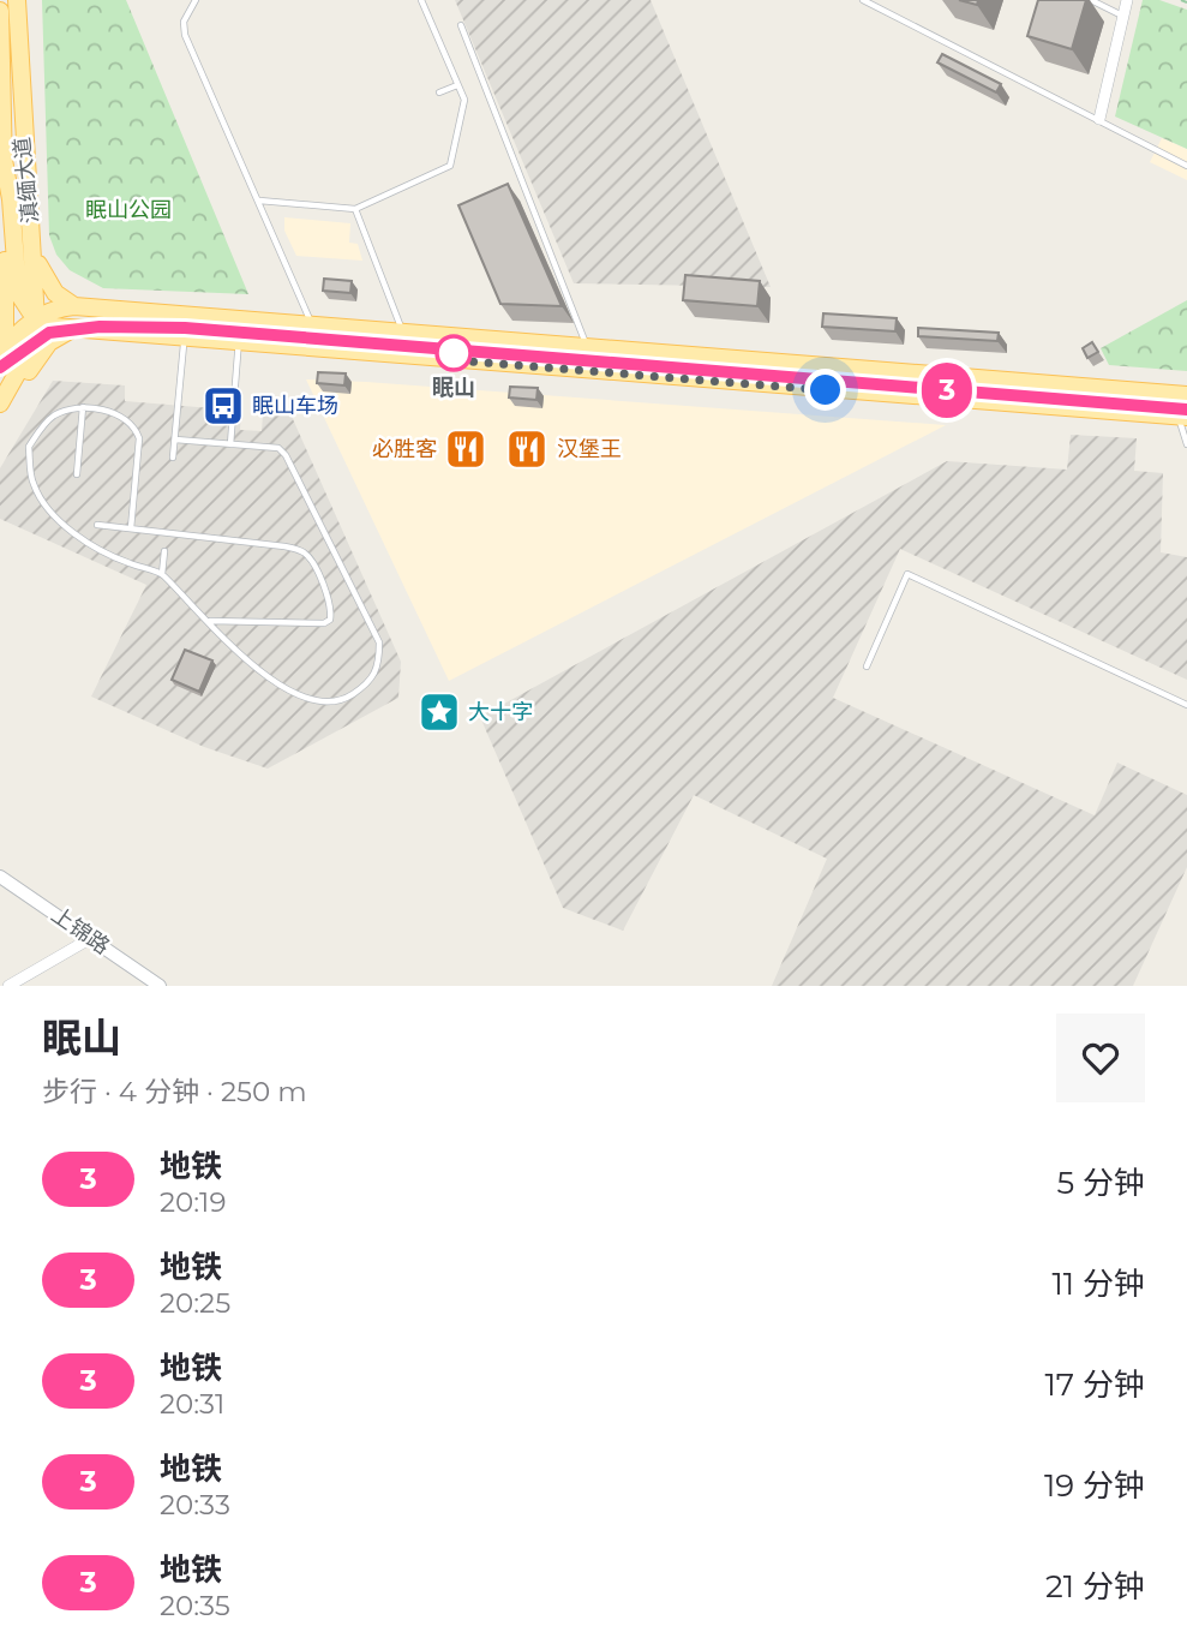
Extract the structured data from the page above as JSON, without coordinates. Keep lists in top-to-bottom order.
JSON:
{
  "streets": {
    "main road": ["滇缅大道"],
    "street": ["上锦路"]
  },
  "parks": ["眠山公园"],
  "places": {
    "other": ["眠山"],
    "bus stop": ["眠山车场"],
    "restaurant": ["必胜客", "汉堡王"],
    "place": ["大十字"]
  },
  "lines": ["metro line 3"],
  "page": {
    "on_map": "3",
    "heading": ["眠山", "步行 · 4 分钟 · 250 m"],
    "list": [
      {
        "mark": "3",
        "name": "地铁",
        "note": "20:19",
        "value": "5 分钟"
      },
      {
        "mark": "3",
        "name": "地铁",
        "note": "20:25",
        "value": "11 分钟"
      },
      {
        "mark": "3",
        "name": "地铁",
        "note": "20:31",
        "value": "17 分钟"
      },
      {
        "mark": "3",
        "name": "地铁",
        "note": "20:33",
        "value": "19 分钟"
      },
      {
        "mark": "3",
        "name": "地铁",
        "note": "20:35",
        "value": "21 分钟"
      }
    ]
  }
}
